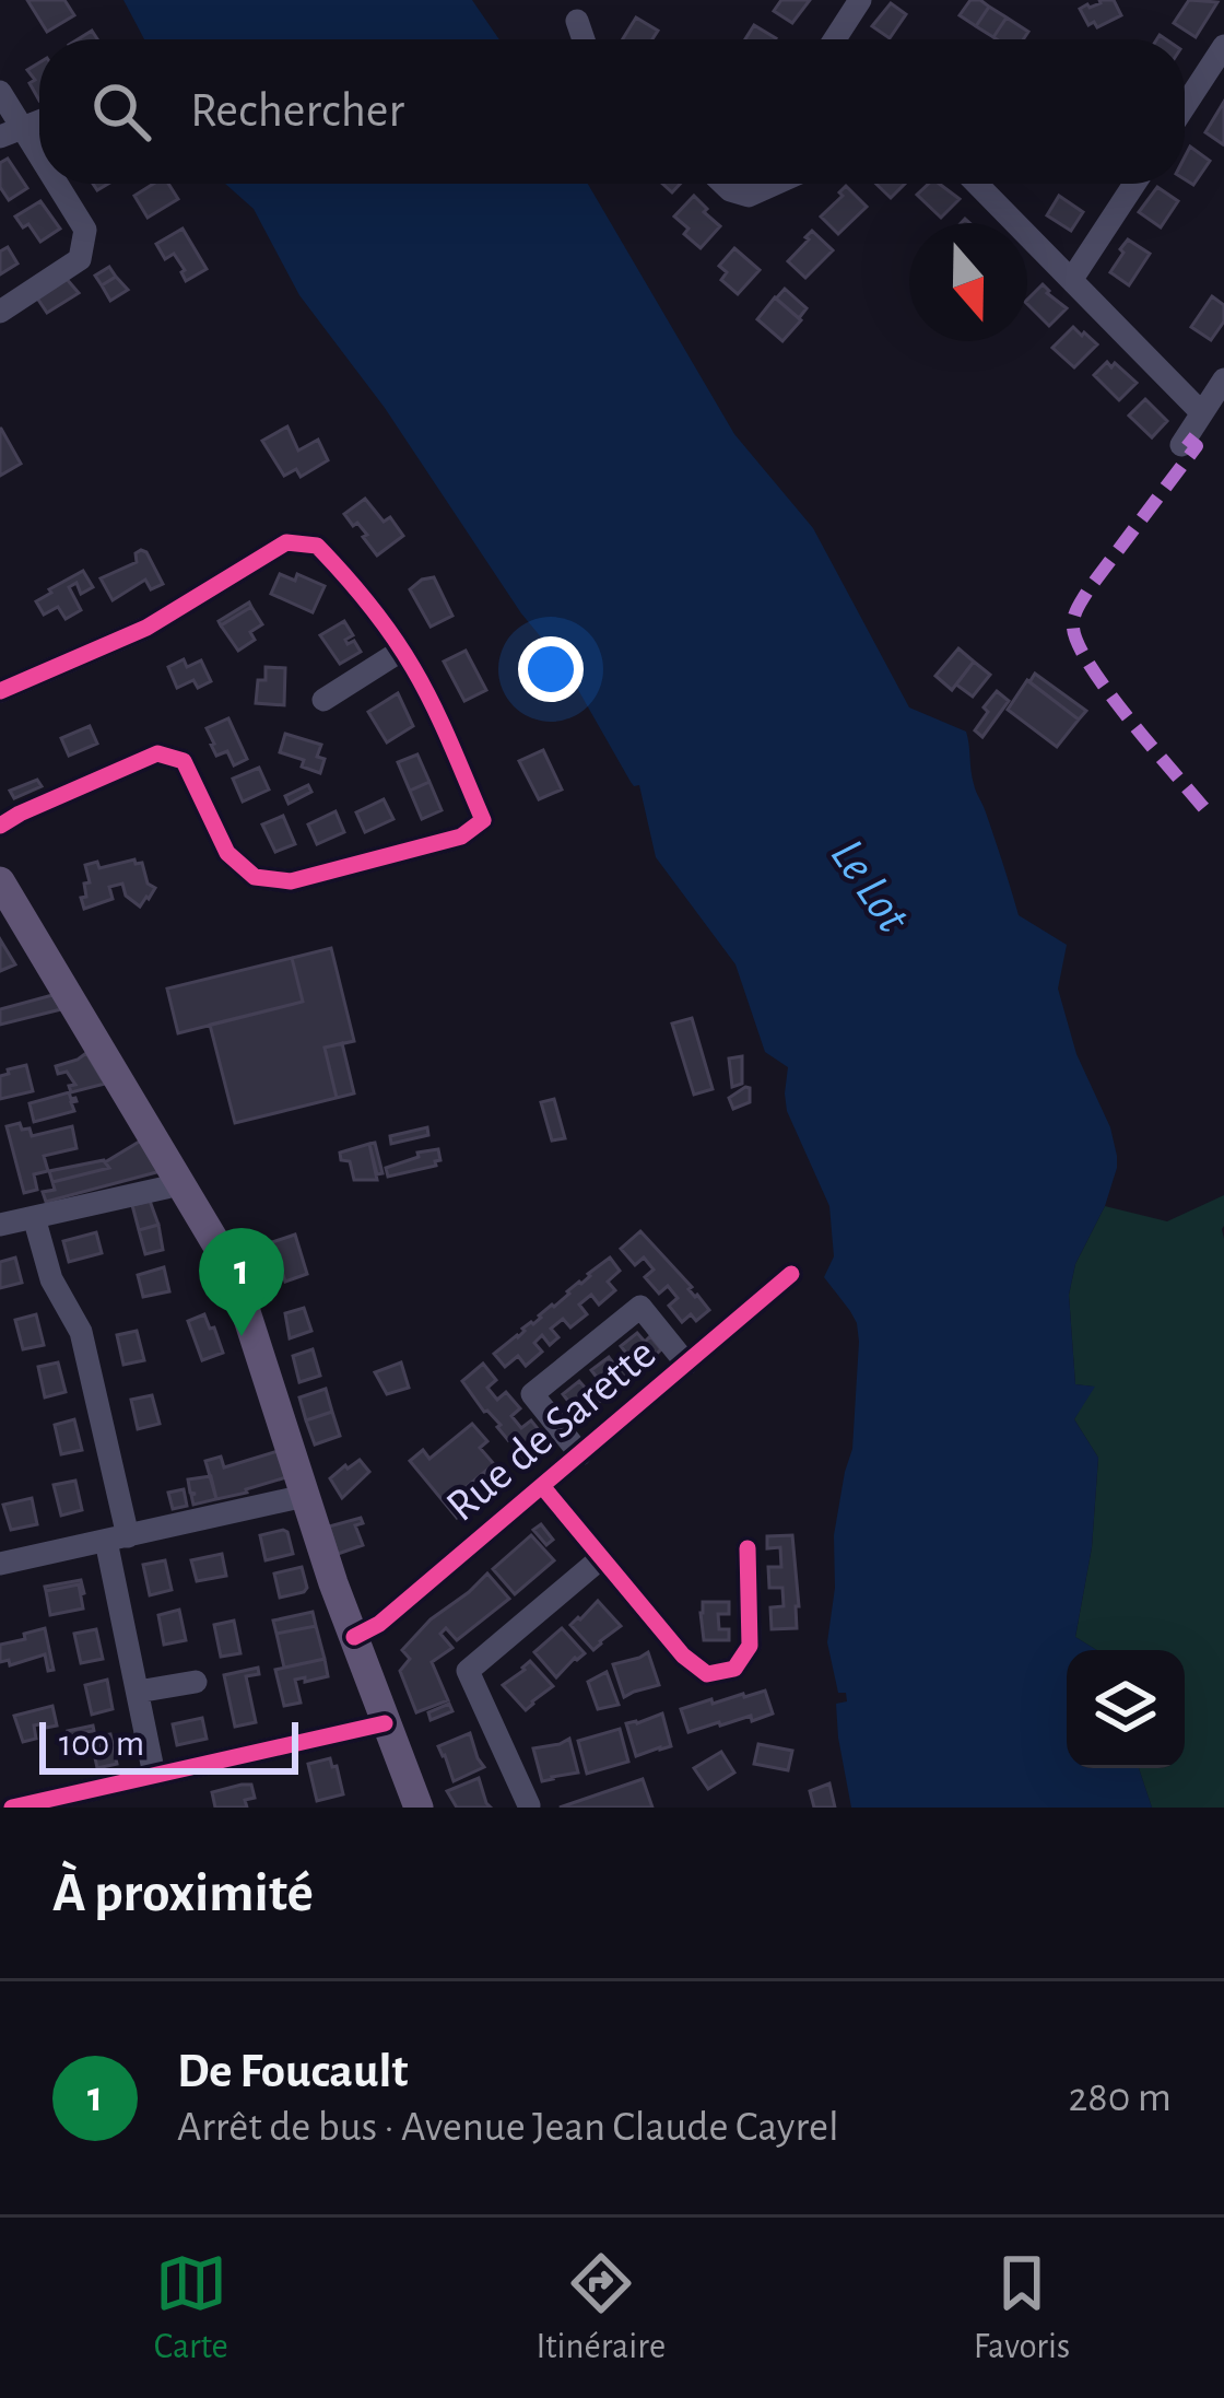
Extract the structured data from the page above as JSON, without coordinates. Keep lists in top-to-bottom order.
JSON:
{
  "streets": {
    "street": ["Rue de Sarette"]
  },
  "water": ["Le Lot"],
  "scale_bar": "100 m",
  "north": "bottom",
  "page": {
    "search": "Rechercher",
    "pins": "1",
    "scale": "100 m",
    "heading": "À proximité",
    "list": [
      {
        "mark": "1",
        "name": "De Foucault",
        "note": "Arrêt de bus · Avenue Jean Claude Cayrel",
        "value": "280 m"
      }
    ],
    "nav": ["Carte", "Itinéraire", "Favoris"]
  }
}
